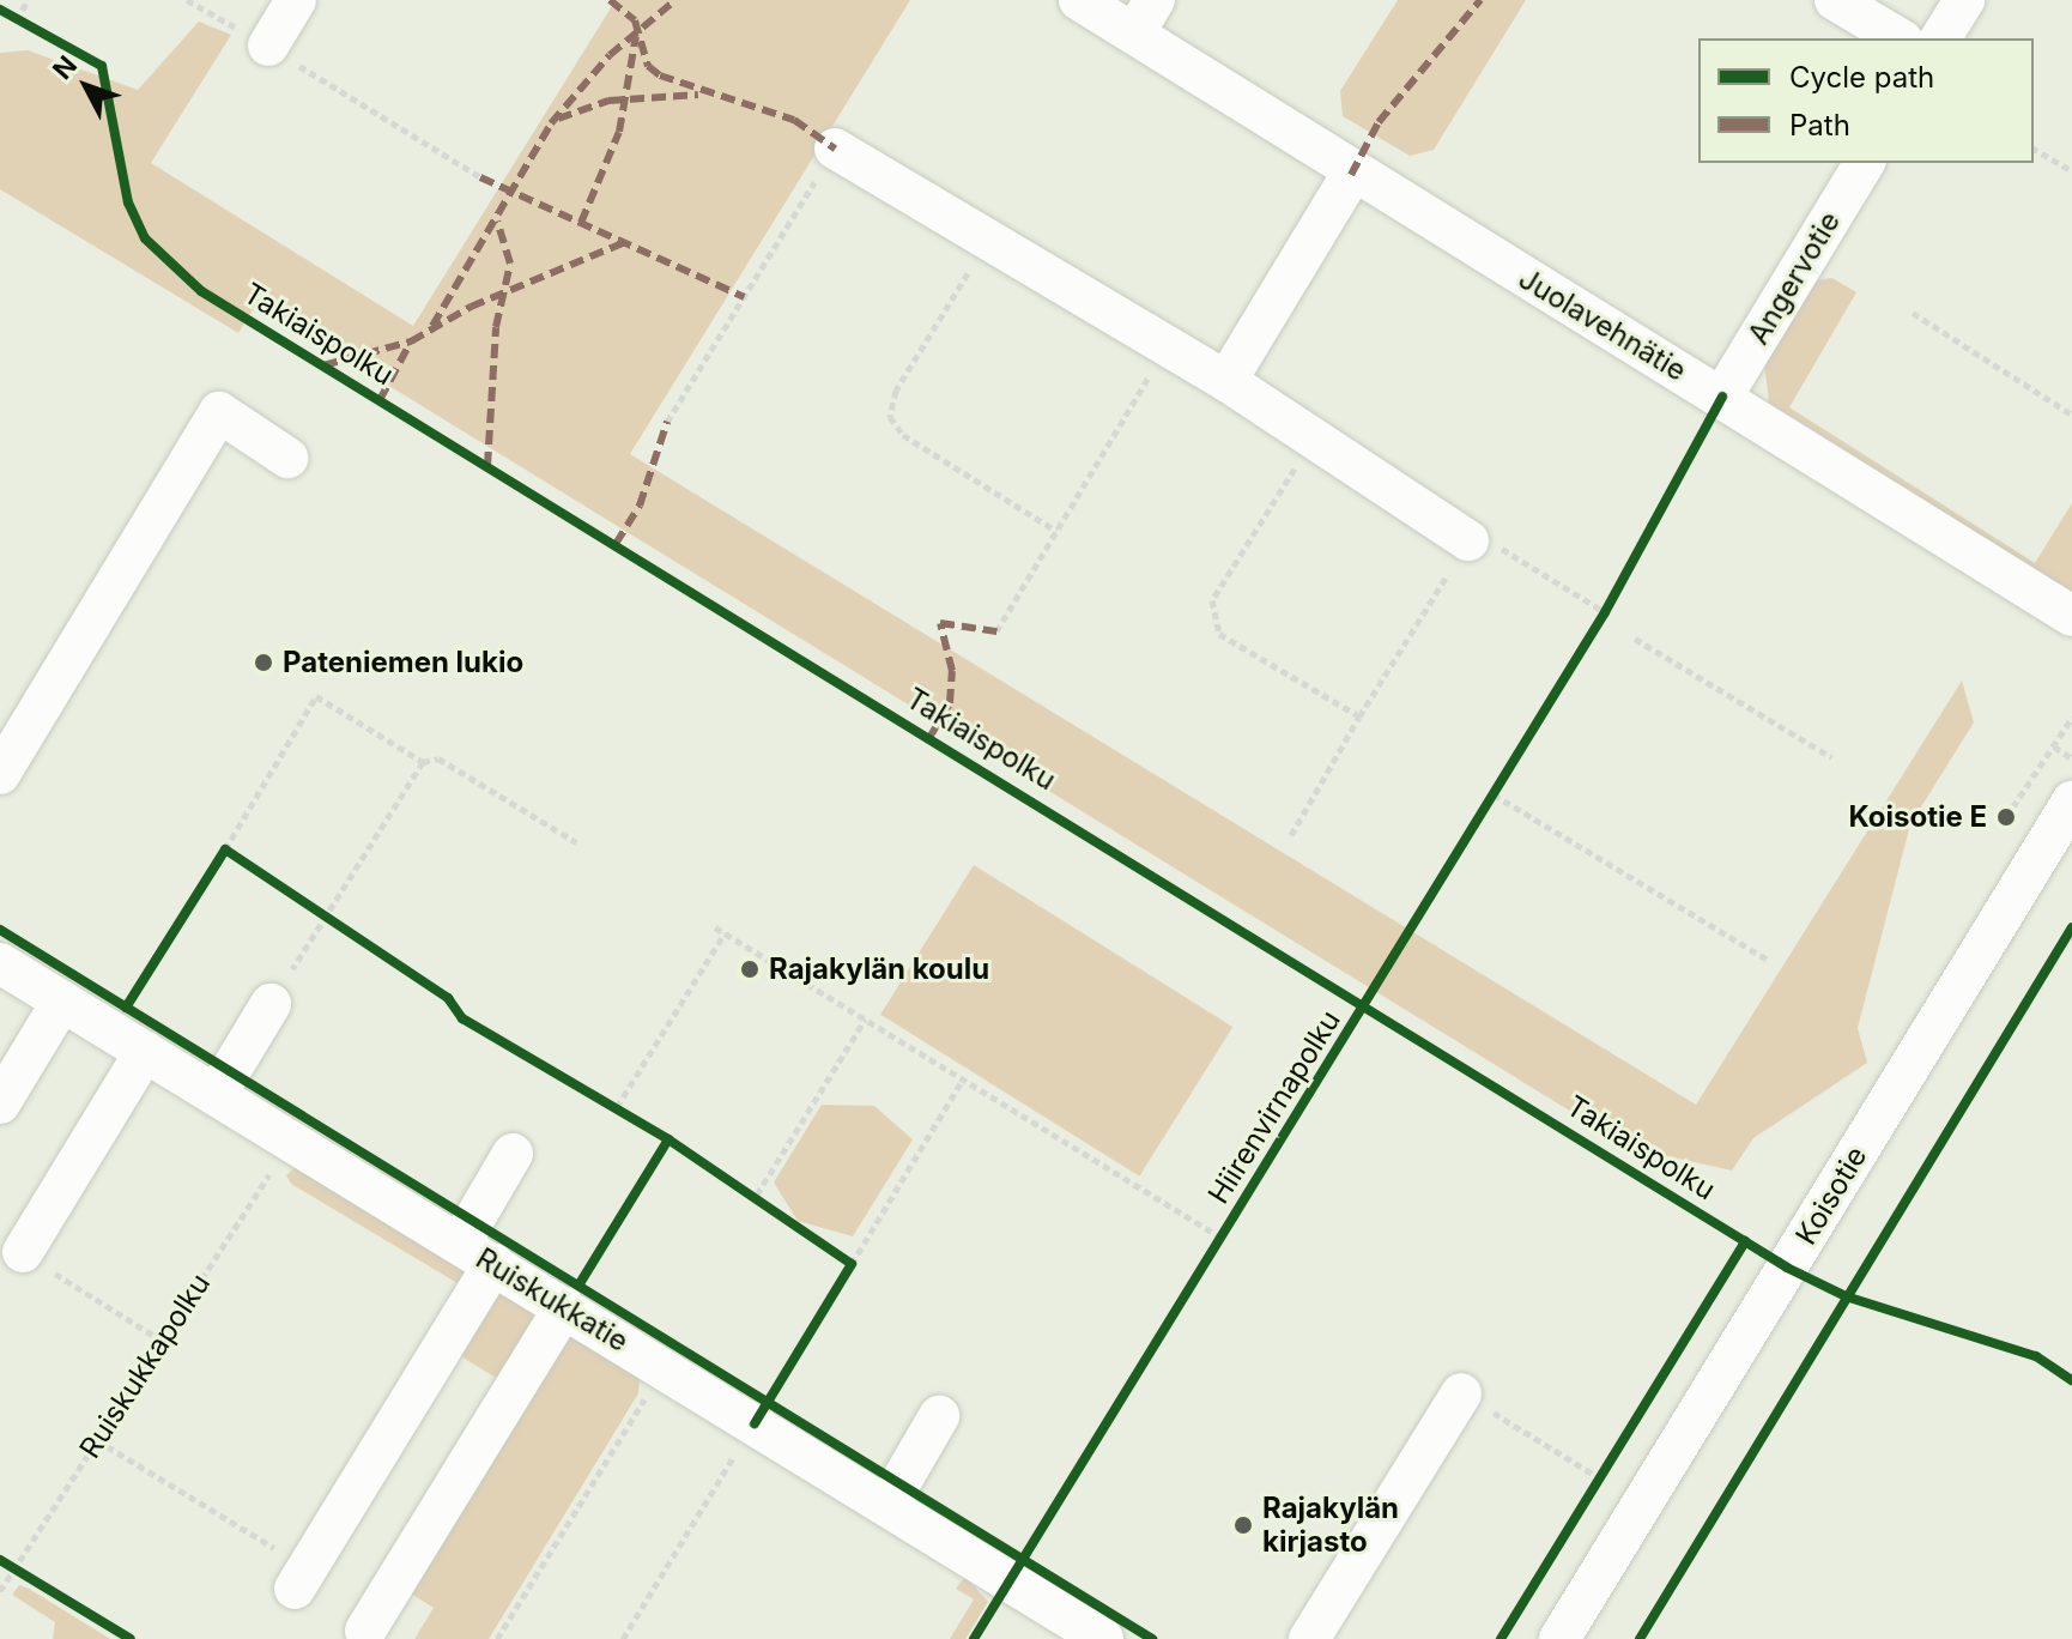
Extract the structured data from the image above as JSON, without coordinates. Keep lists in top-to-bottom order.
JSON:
{
  "streets": {
    "street": [
      "Angervotie",
      "Juolavehnätie",
      "Koisotie",
      "Ruiskukkatie"
    ],
    "path": ["Ruiskukkapolku"],
    "cycle path": ["Takiaispolku", "Hiirenvirnapolku"]
  },
  "crossings": [
    ["Angervotie", "Juolavehnätie"],
    ["Ruiskukkatie", "Ruiskukkapolku"]
  ],
  "places": [
    "Pateniemen lukio",
    "Koisotie E",
    "Rajakylän koulu",
    "Rajakylän kirjasto"
  ],
  "legend": ["Cycle path", "Path"],
  "north": "top left"
}
